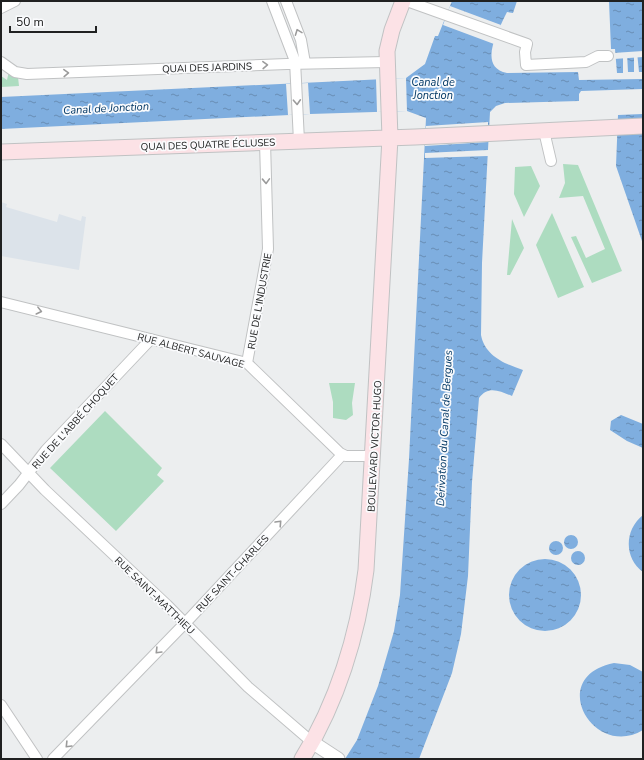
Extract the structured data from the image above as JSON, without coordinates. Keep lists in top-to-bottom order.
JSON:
{
  "streets": {
    "main road": ["QUAI DES QUATRE ÉCLUSES", "BOULEVARD VICTOR HUGO"],
    "street": [
      "QUAI DES JARDINS",
      "RUE DE L'INDUSTRIE",
      "RUE ALBERT SAUVAGE",
      "RUE DE L'ABBÉ CHOQUET",
      "RUE SAINT-CHARLES",
      "RUE SAINT-MATTHIEU"
    ]
  },
  "crossings": [
    ["QUAI DES JARDINS", "BOULEVARD VICTOR HUGO"],
    ["QUAI DES QUATRE ÉCLUSES", "RUE DE L'INDUSTRIE"],
    ["QUAI DES QUATRE ÉCLUSES", "BOULEVARD VICTOR HUGO"],
    ["RUE DE L'INDUSTRIE", "RUE ALBERT SAUVAGE"],
    ["RUE ALBERT SAUVAGE", "RUE DE L'ABBÉ CHOQUET"],
    ["RUE ALBERT SAUVAGE", "RUE SAINT-CHARLES"],
    ["RUE DE L'ABBÉ CHOQUET", "RUE SAINT-MATTHIEU"],
    ["BOULEVARD VICTOR HUGO", "RUE SAINT-MATTHIEU"],
    ["RUE SAINT-CHARLES", "RUE SAINT-MATTHIEU"]
  ],
  "one_way": ["QUAI DES JARDINS", "RUE DE L'INDUSTRIE", "RUE ALBERT SAUVAGE"],
  "water": ["Canal de Jonction", "Dérivation du Canal de Bergues"],
  "scale_bar": "50 m"
}
